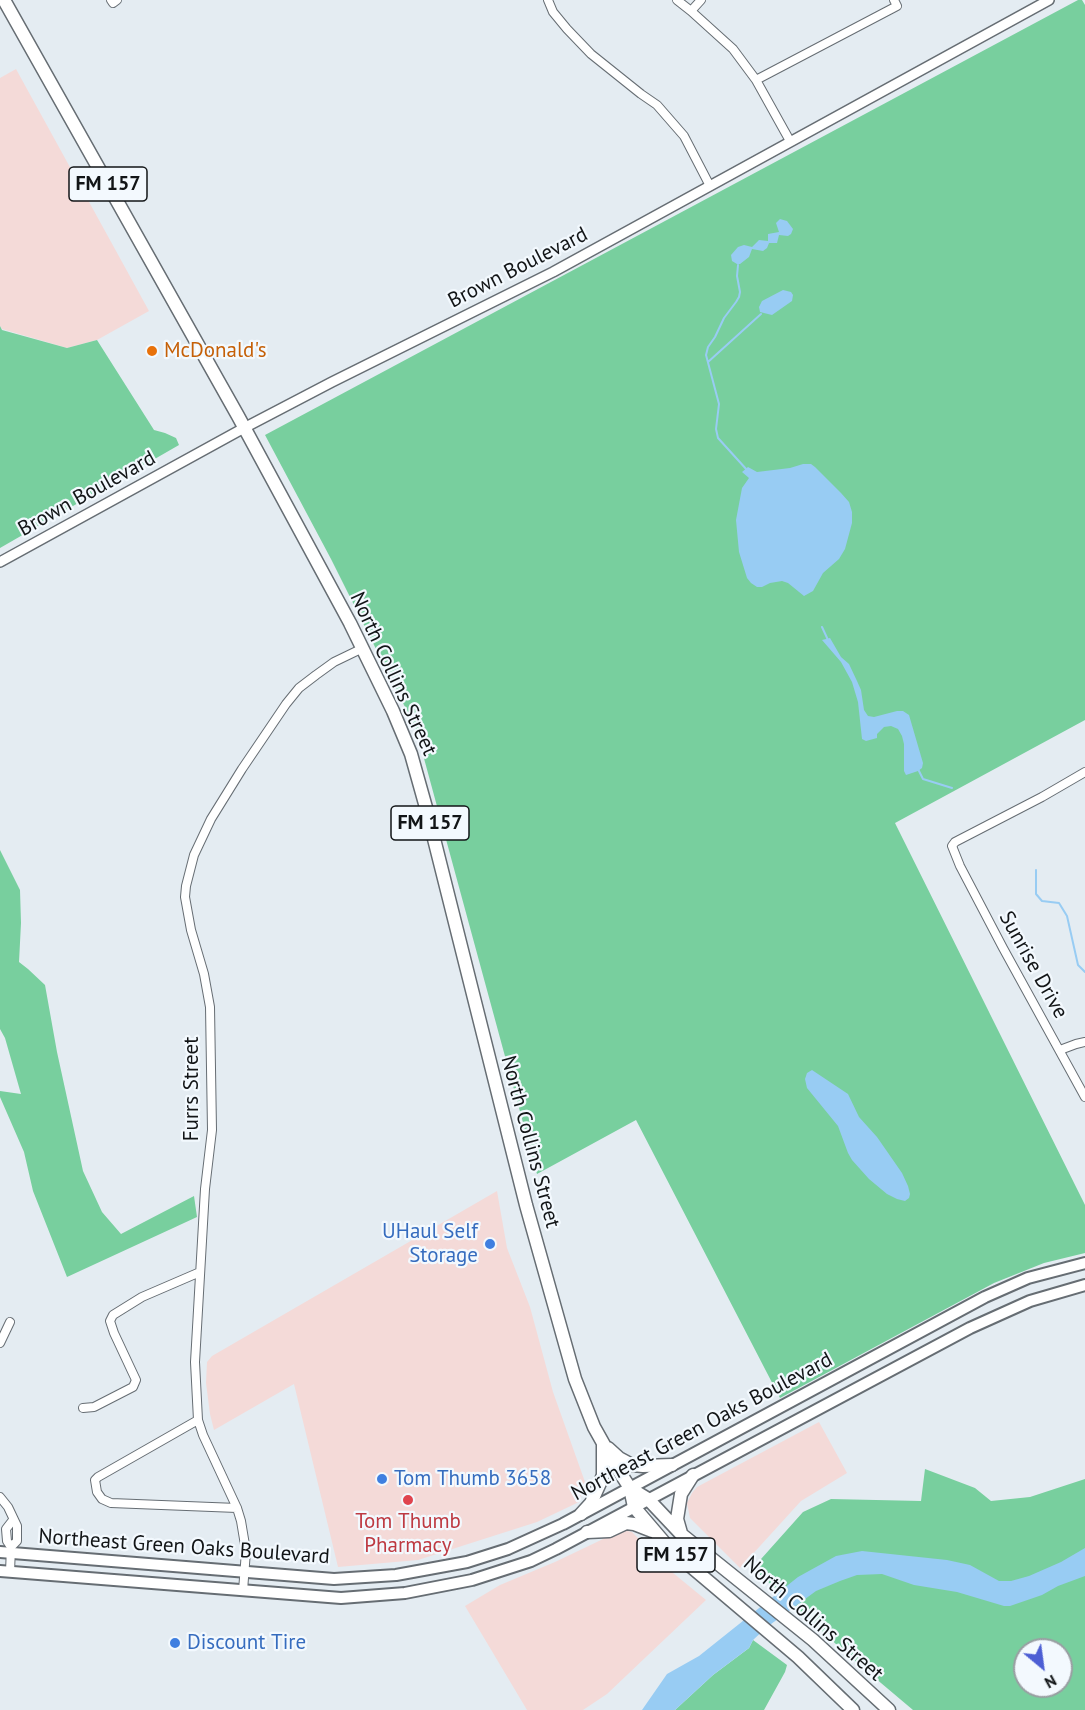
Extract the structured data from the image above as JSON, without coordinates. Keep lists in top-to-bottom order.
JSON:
{
  "streets": {
    "main road": ["FM 157", "North Collins Street", "Northeast Green Oaks Boulevard"],
    "street": ["Brown Boulevard", "Sunrise Drive", "Furrs Street"]
  },
  "crossings": [
    ["Brown Boulevard", "North Collins Street"],
    ["North Collins Street", "Furrs Street"],
    ["North Collins Street", "Northeast Green Oaks Boulevard"],
    ["Furrs Street", "Northeast Green Oaks Boulevard"]
  ],
  "places": [
    "McDonald's",
    "UHaul Self Storage",
    "Tom Thumb 3658",
    "Tom Thumb Pharmacy",
    "Discount Tire"
  ],
  "north": "bottom right"
}
